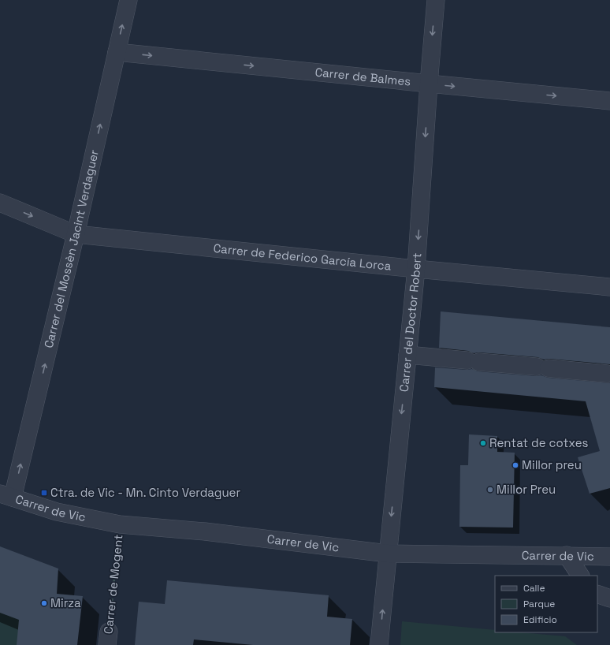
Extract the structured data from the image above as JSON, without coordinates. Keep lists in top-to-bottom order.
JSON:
{
  "streets": {
    "street": [
      "Carrer de Balmes",
      "Carrer del Mossèn Jacint Verdaguer",
      "Carrer de Federico García Lorca",
      "Carrer del Doctor Robert",
      "Carrer de Vic"
    ],
    "path": ["Carrer de Mogent"]
  },
  "crossings": [
    ["Carrer de Balmes", "Carrer del Mossèn Jacint Verdaguer"],
    ["Carrer de Balmes", "Carrer del Doctor Robert"],
    ["Carrer del Mossèn Jacint Verdaguer", "Carrer de Federico García Lorca"],
    ["Carrer del Mossèn Jacint Verdaguer", "Carrer de Vic"],
    ["Carrer de Federico García Lorca", "Carrer del Doctor Robert"],
    ["Carrer del Doctor Robert", "Carrer de Vic"],
    ["Carrer de Vic", "Carrer de Mogent"]
  ],
  "one_way": ["Carrer de Balmes", "Carrer del Mossèn Jacint Verdaguer"],
  "places": {
    "other": [
      "Rentat de cotxes",
      "Millor preu",
      "Millor Preu",
      "Mirza"
    ],
    "transit": ["Ctra. de Vic - Mn. Cinto Verdaguer"]
  },
  "legend": ["Calle", "Parque", "Edificio"]
}
